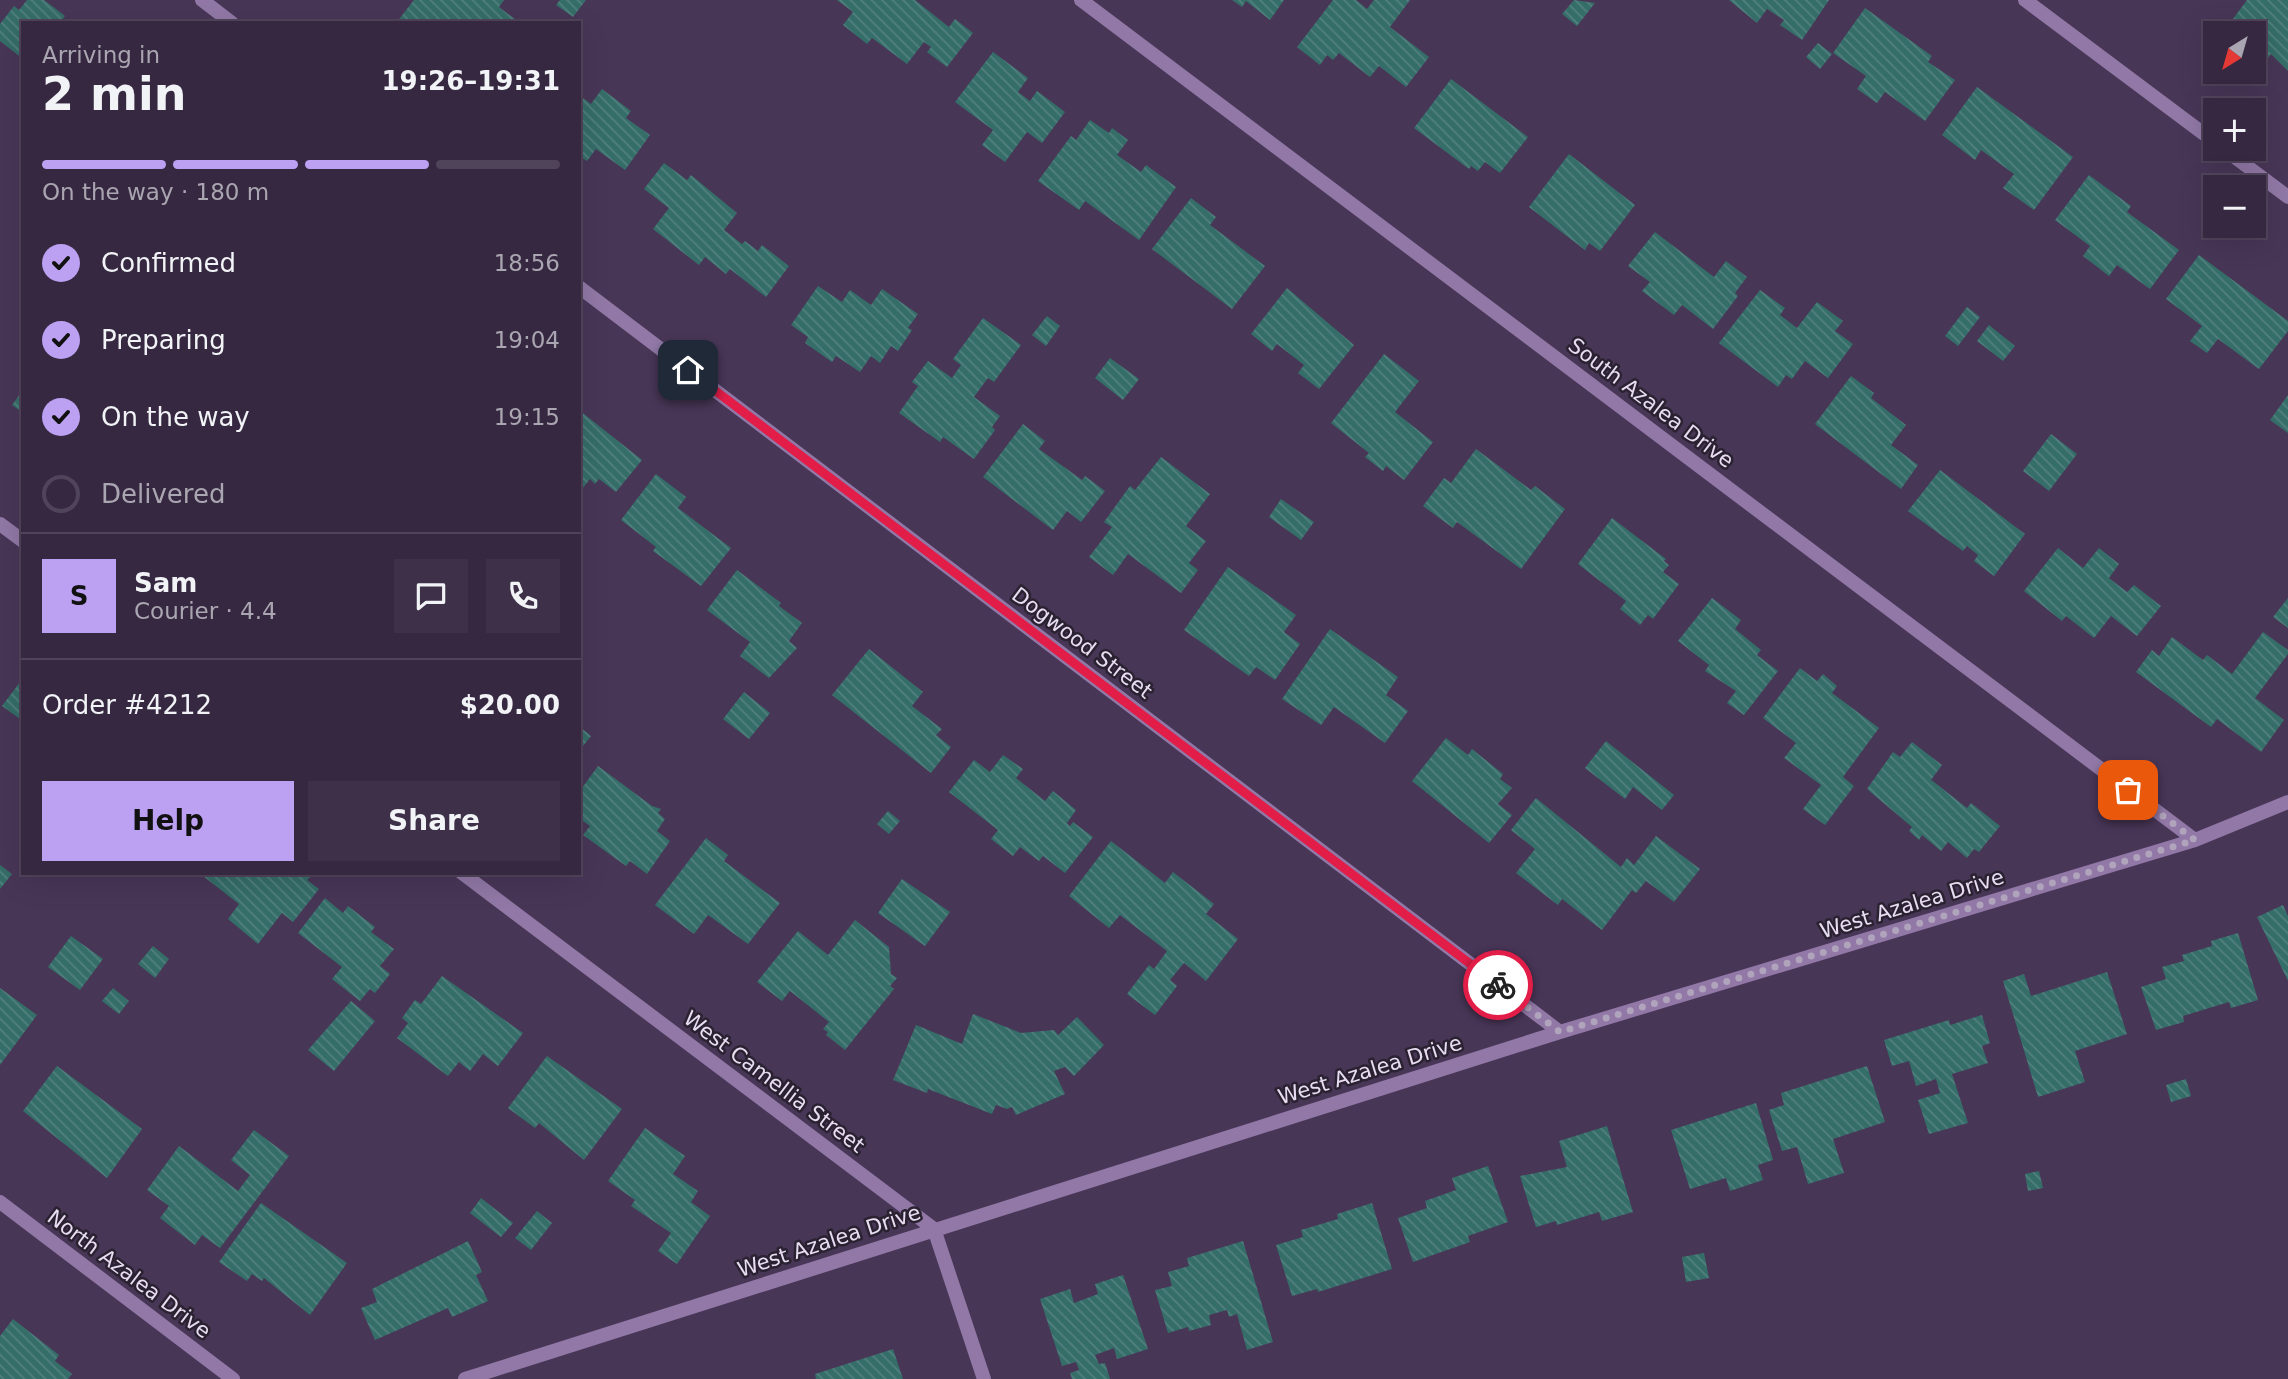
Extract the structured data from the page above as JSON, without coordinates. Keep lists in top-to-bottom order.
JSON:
{
  "streets": {
    "street": [
      "South Azalea Drive",
      "Dogwood Street",
      "West Azalea Drive",
      "West Camellia Street",
      "North Azalea Drive"
    ]
  },
  "crossings": [
    ["South Azalea Drive", "West Azalea Drive"],
    ["Dogwood Street", "West Azalea Drive"],
    ["West Azalea Drive", "West Camellia Street"]
  ],
  "north": "bottom left",
  "page": {
    "map_buttons": ["+", "−"],
    "heading": ["2 min", "Arriving in", "19:26–19:31"],
    "panel": [
      "Sam",
      "Courier · 4.4",
      "Order #4212",
      "$20.00"
    ],
    "bar": "On the way · 180 m",
    "list": [
      ["Confirmed", "18:56"],
      ["Preparing", "19:04"],
      ["On the way", "19:15"],
      "Delivered"
    ],
    "round": "S",
    "buttons": ["Help", "Share"]
  }
}
